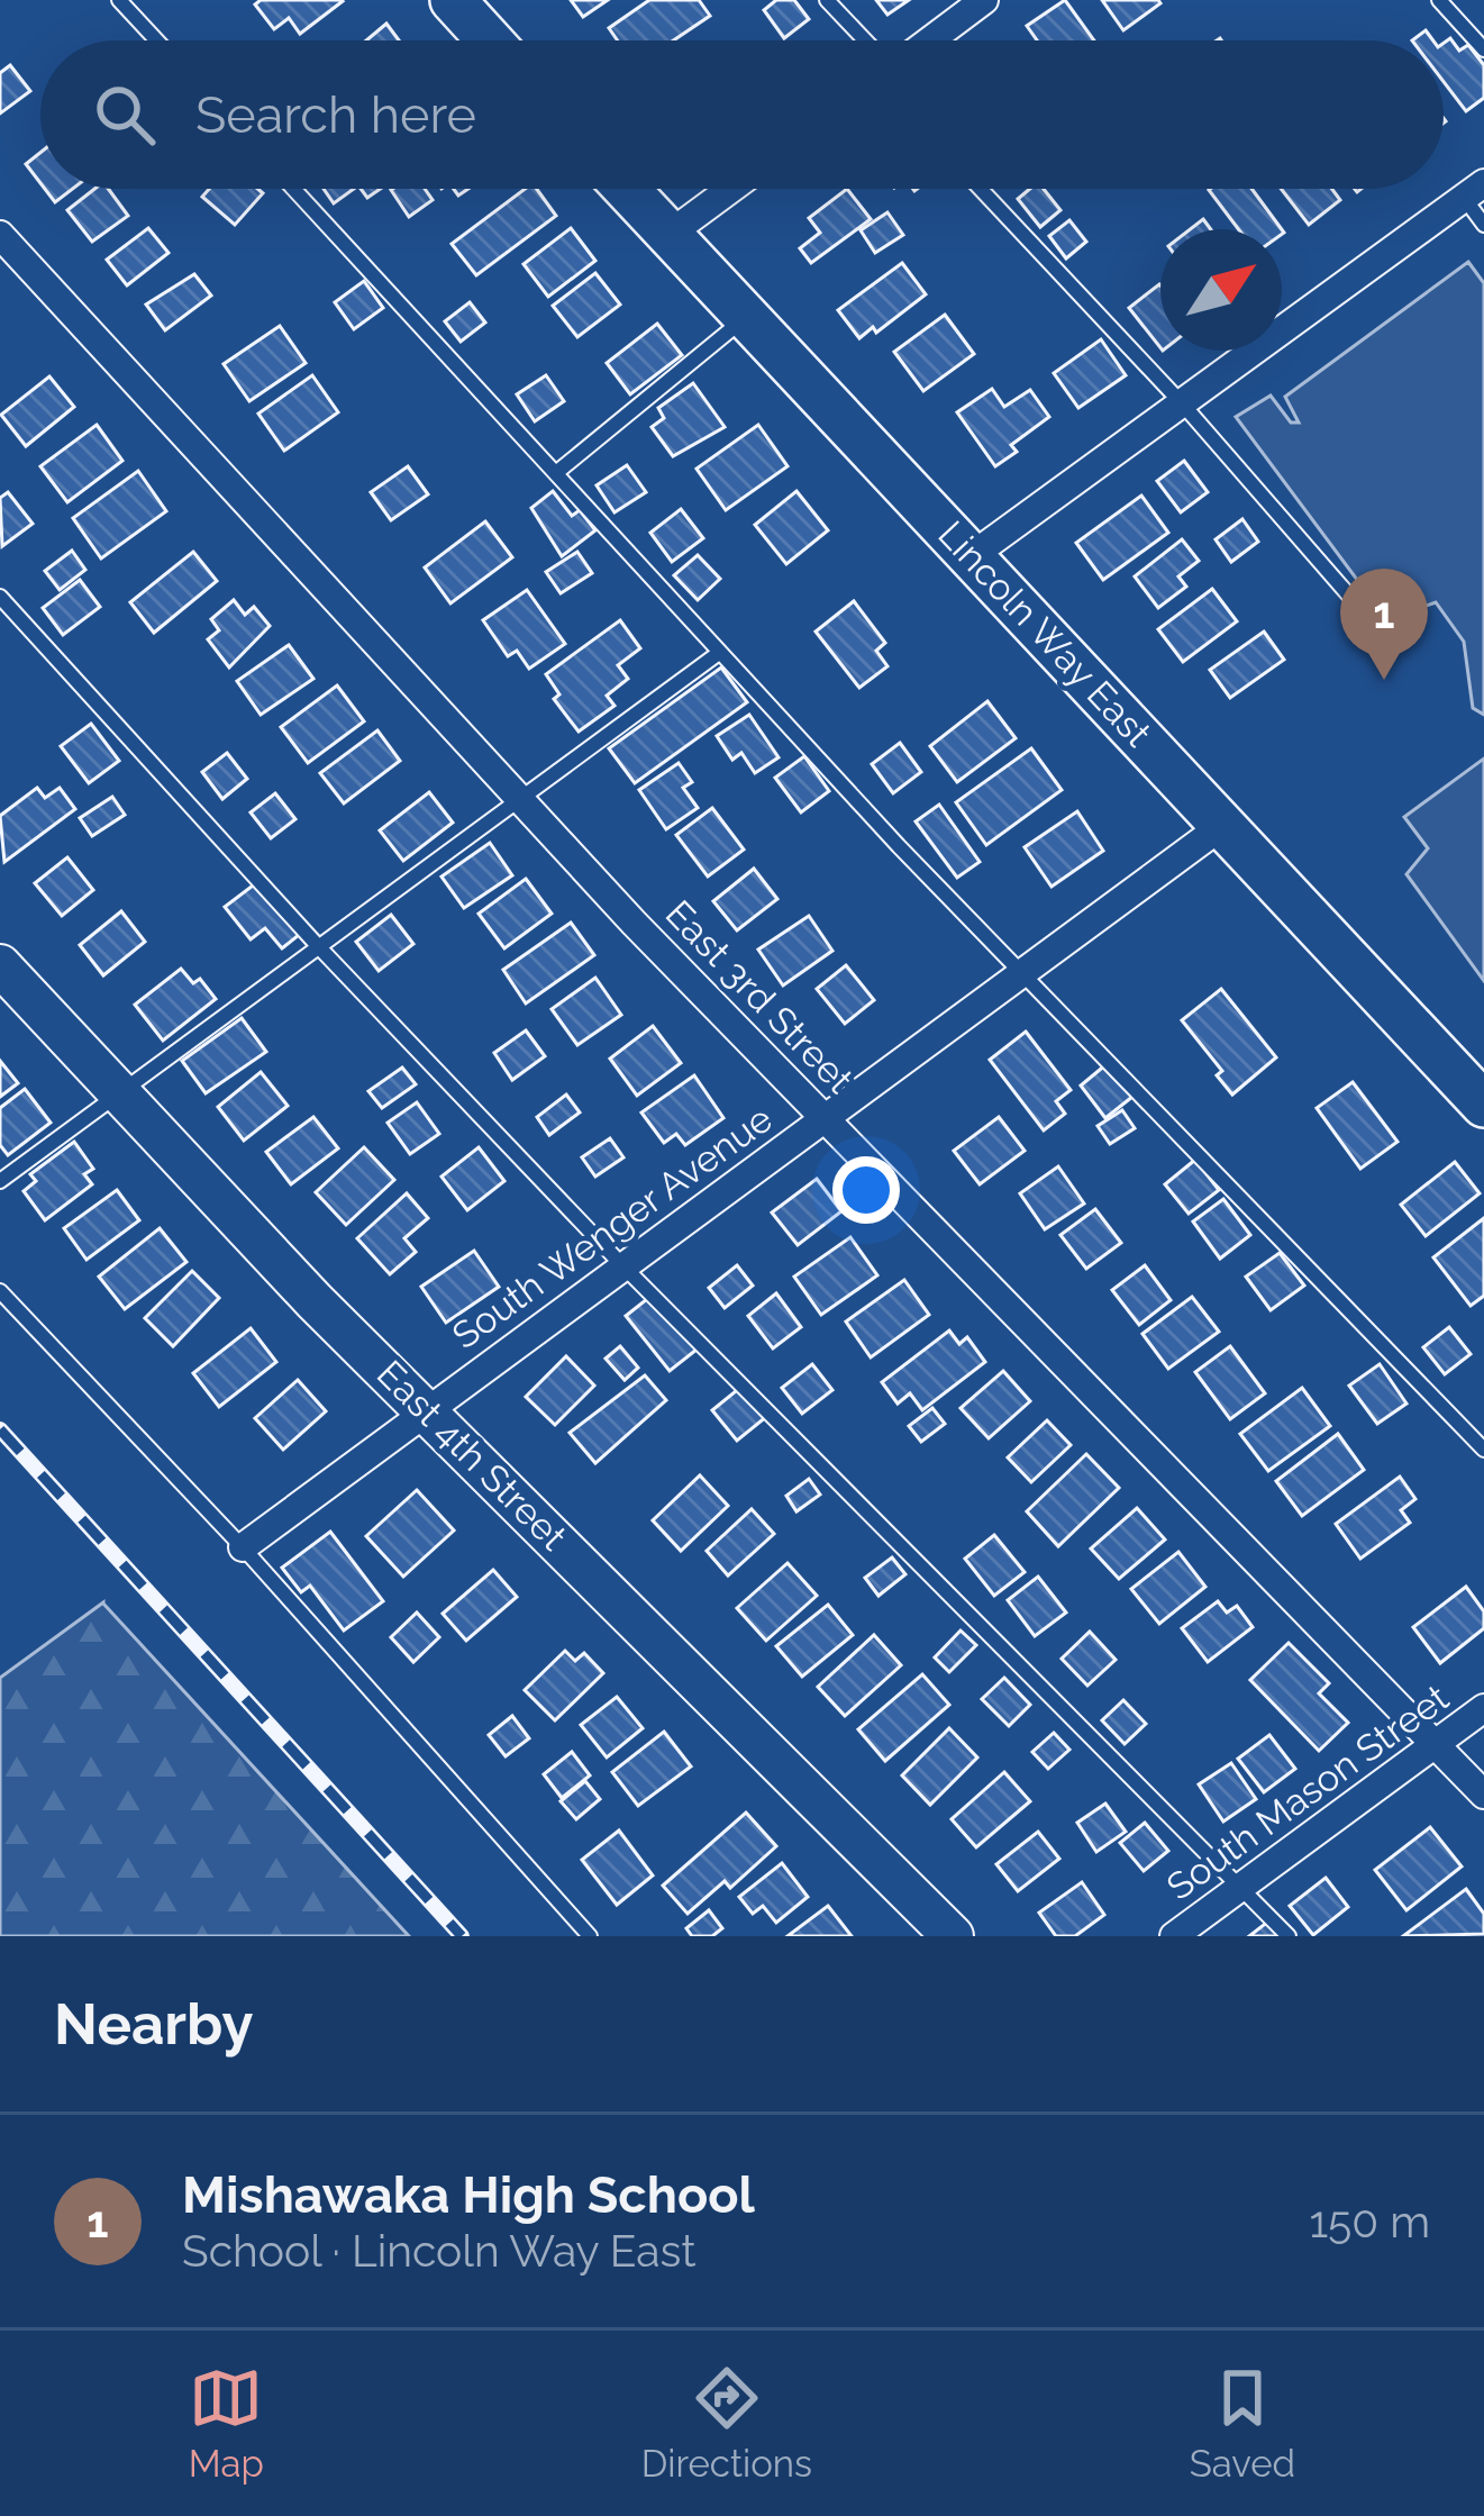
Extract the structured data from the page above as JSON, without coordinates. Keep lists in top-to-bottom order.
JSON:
{
  "streets": {
    "main road": ["Lincoln Way East"],
    "street": [
      "East 3rd Street",
      "South Wenger Avenue",
      "East 4th Street",
      "South Mason Street"
    ]
  },
  "crossings": [
    ["Lincoln Way East", "South Wenger Avenue"],
    ["East 3rd Street", "South Wenger Avenue"],
    ["East 3rd Street", "South Mason Street"],
    ["South Wenger Avenue", "East 4th Street"]
  ],
  "north": "top right",
  "page": {
    "search": "Search here",
    "pins": "1",
    "heading": "Nearby",
    "list": [
      {
        "mark": "1",
        "name": "Mishawaka High School",
        "note": "School · Lincoln Way East",
        "value": "150 m"
      }
    ],
    "nav": ["Map", "Directions", "Saved"]
  }
}
